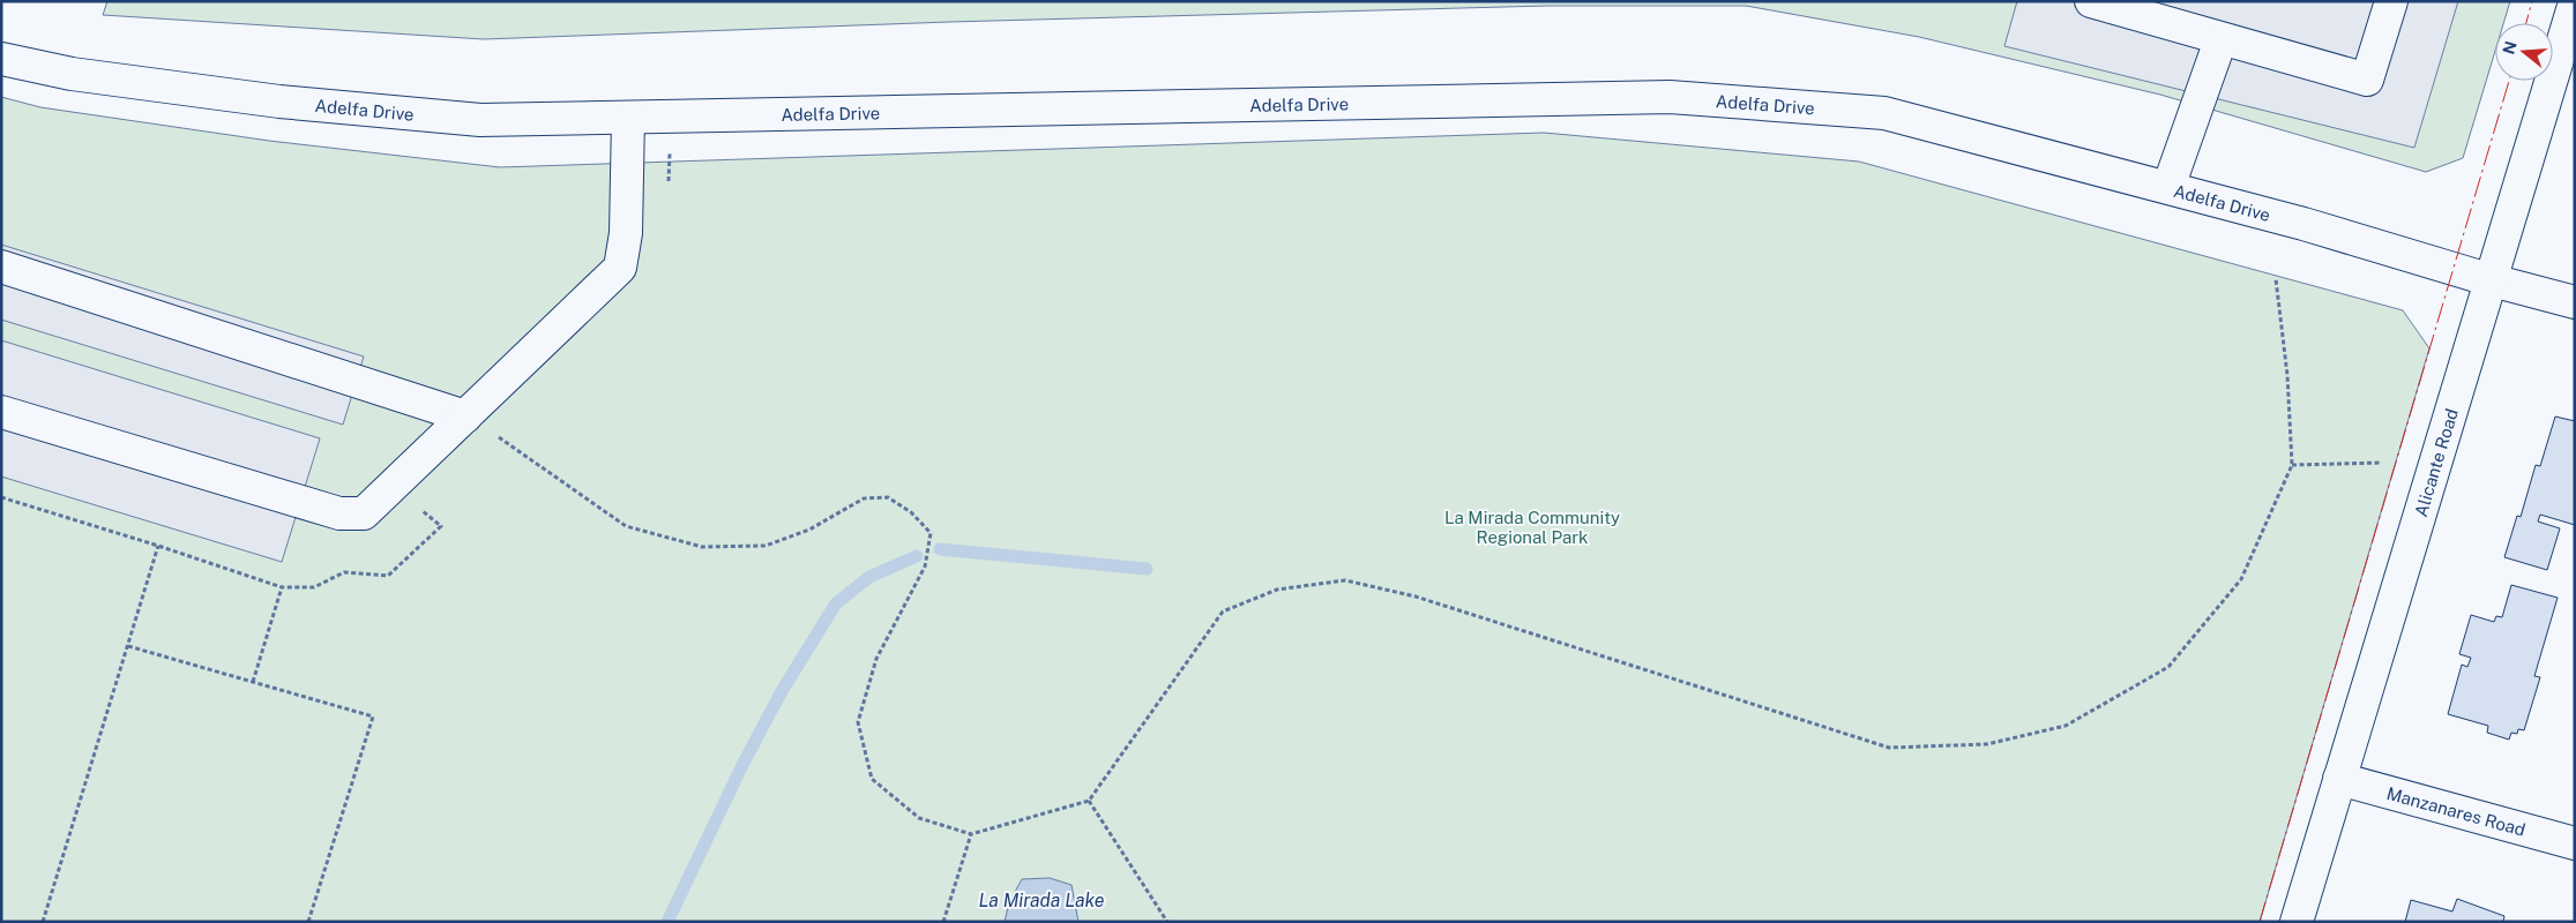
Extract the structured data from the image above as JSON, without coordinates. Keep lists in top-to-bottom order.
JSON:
{
  "streets": {
    "street": ["Adelfa Drive", "Alicante Road", "Manzanares Road"]
  },
  "crossings": [
    ["Adelfa Drive", "Alicante Road"],
    ["Alicante Road", "Manzanares Road"]
  ],
  "water": ["La Mirada Lake"],
  "parks": ["La Mirada Community Regional Park"],
  "north": "left"
}
